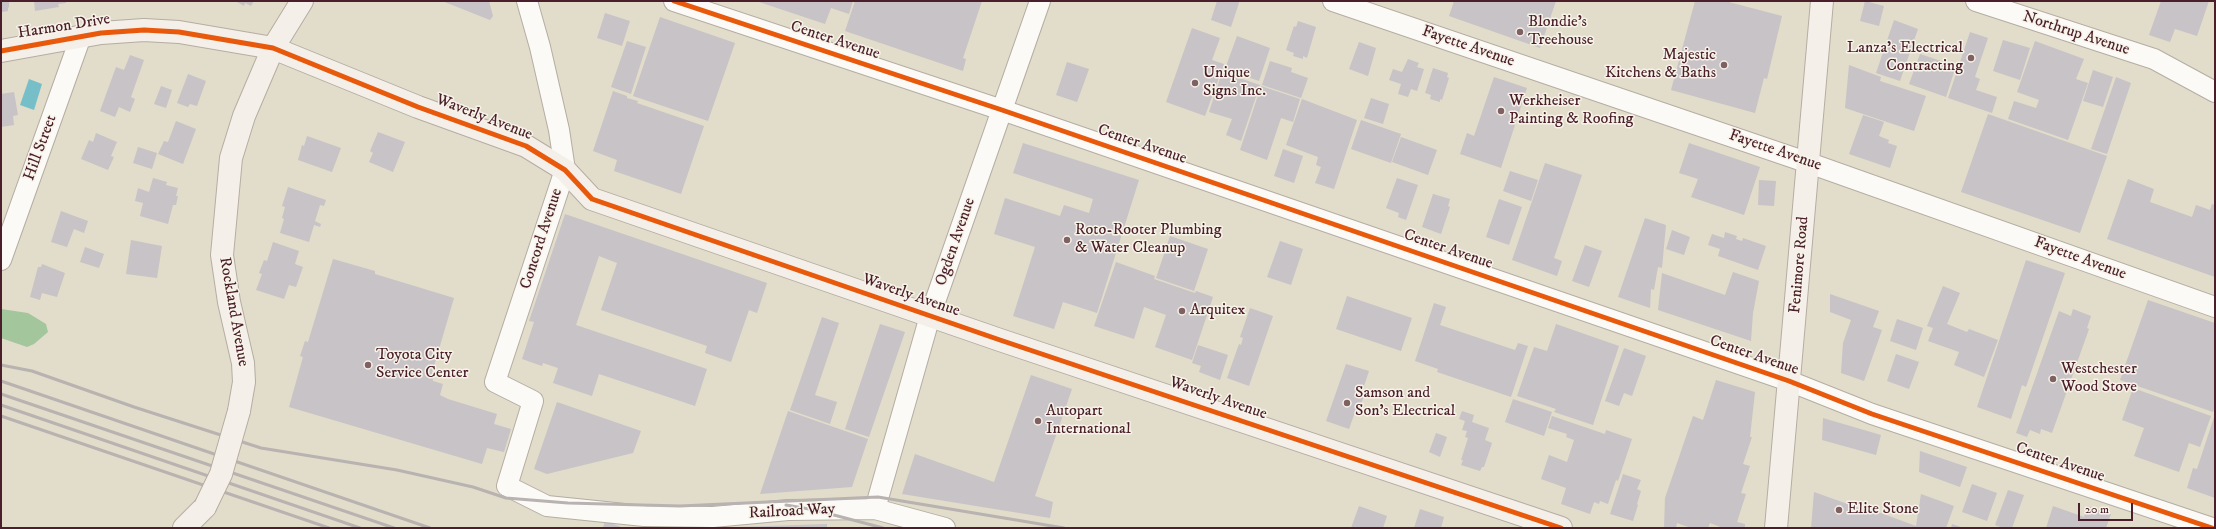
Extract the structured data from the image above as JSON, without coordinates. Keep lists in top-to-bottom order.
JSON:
{
  "streets": {
    "street": [
      "Harmon Drive",
      "Northrup Avenue",
      "Center Avenue",
      "Fayette Avenue",
      "Waverly Avenue",
      "Hill Street",
      "Concord Avenue",
      "Ogden Avenue",
      "Fenimore Road",
      "Rockland Avenue",
      "Railroad Way"
    ]
  },
  "crossings": [
    ["Harmon Drive", "Waverly Avenue"],
    ["Harmon Drive", "Hill Street"],
    ["Harmon Drive", "Rockland Avenue"],
    ["Center Avenue", "Ogden Avenue"],
    ["Center Avenue", "Fenimore Road"],
    ["Fayette Avenue", "Fenimore Road"],
    ["Waverly Avenue", "Concord Avenue"],
    ["Waverly Avenue", "Ogden Avenue"],
    ["Waverly Avenue", "Rockland Avenue"],
    ["Concord Avenue", "Railroad Way"],
    ["Ogden Avenue", "Railroad Way"]
  ],
  "places": [
    "Blondie's Treehouse",
    "Lanza's Electrical Contracting",
    "Majestic Kitchens & Baths",
    "Unique Signs Inc.",
    "Werkheiser Painting & Roofing",
    "Roto-Rooter Plumbing & Water Cleanup",
    "Arquitex",
    "Toyota City Service Center",
    "Westchester Wood Stove",
    "Samson and Son's Electrical",
    "Autopart International",
    "Elite Stone"
  ],
  "scale_bar": "20 m"
}
